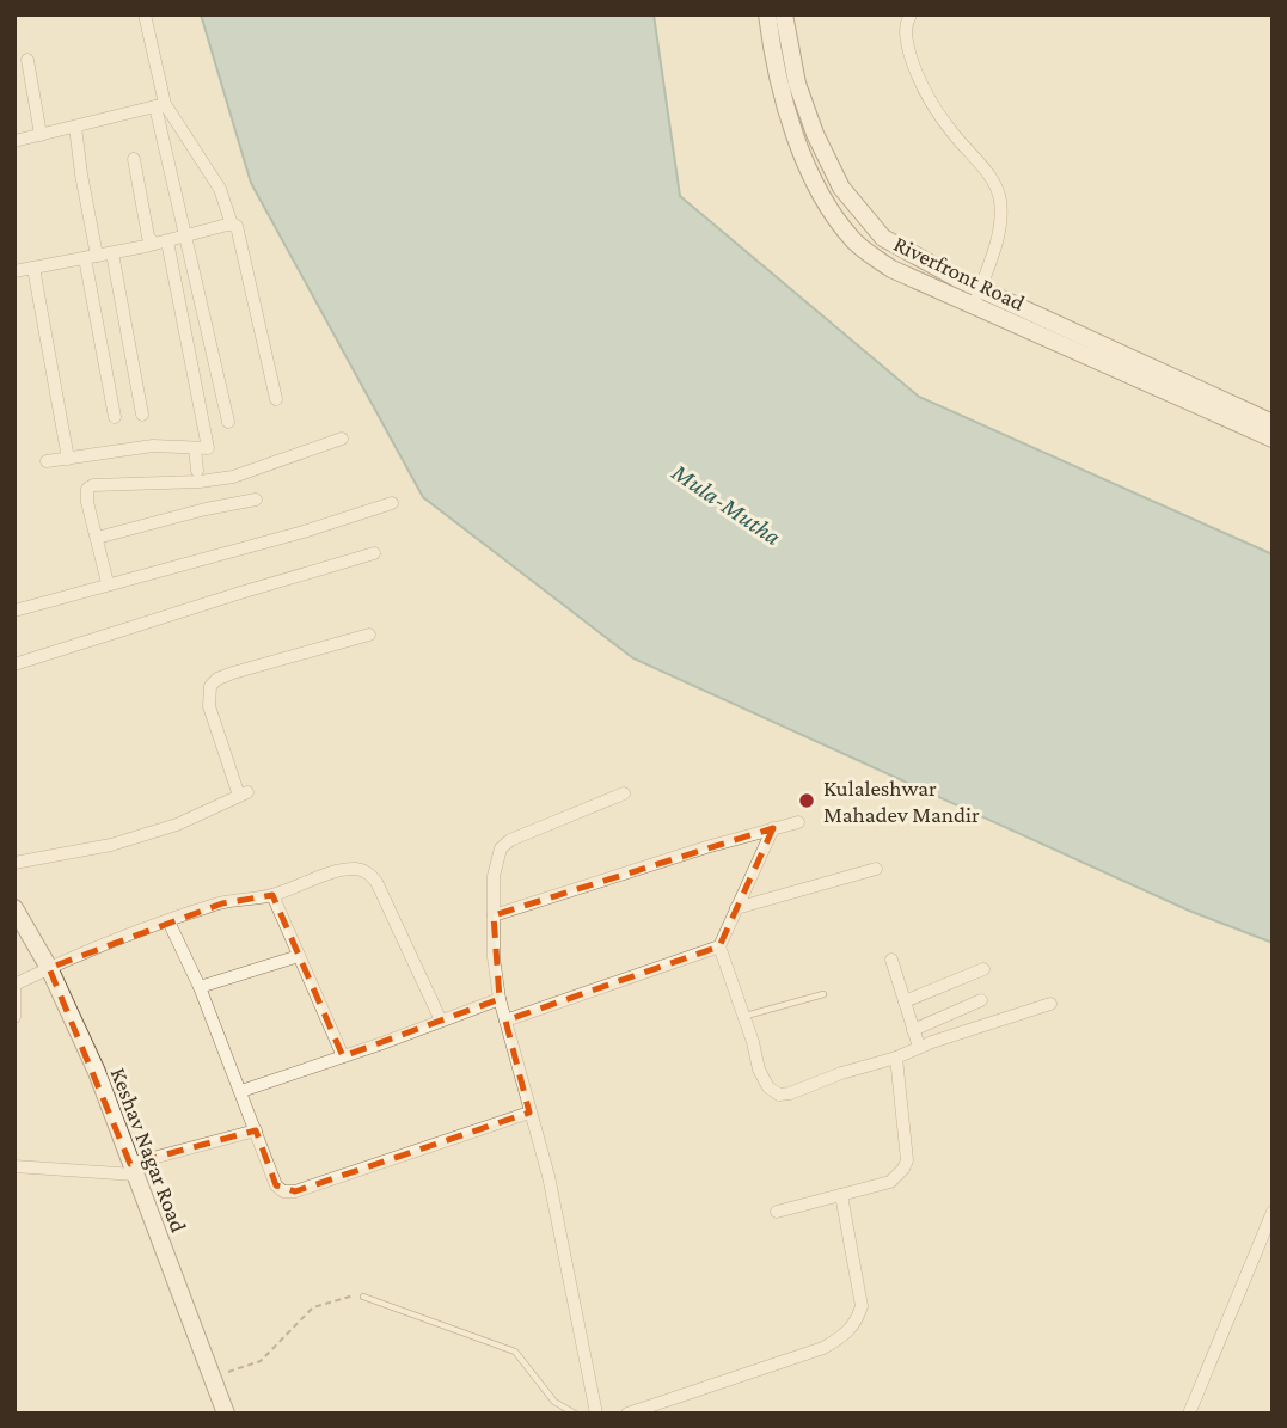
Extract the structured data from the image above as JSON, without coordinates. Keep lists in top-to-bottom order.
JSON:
{
  "streets": {
    "street": ["Riverfront Road", "Keshav Nagar Road"]
  },
  "water": ["Mula-Mutha"],
  "places": ["Kulaleshwar Mahadev Mandir"]
}
